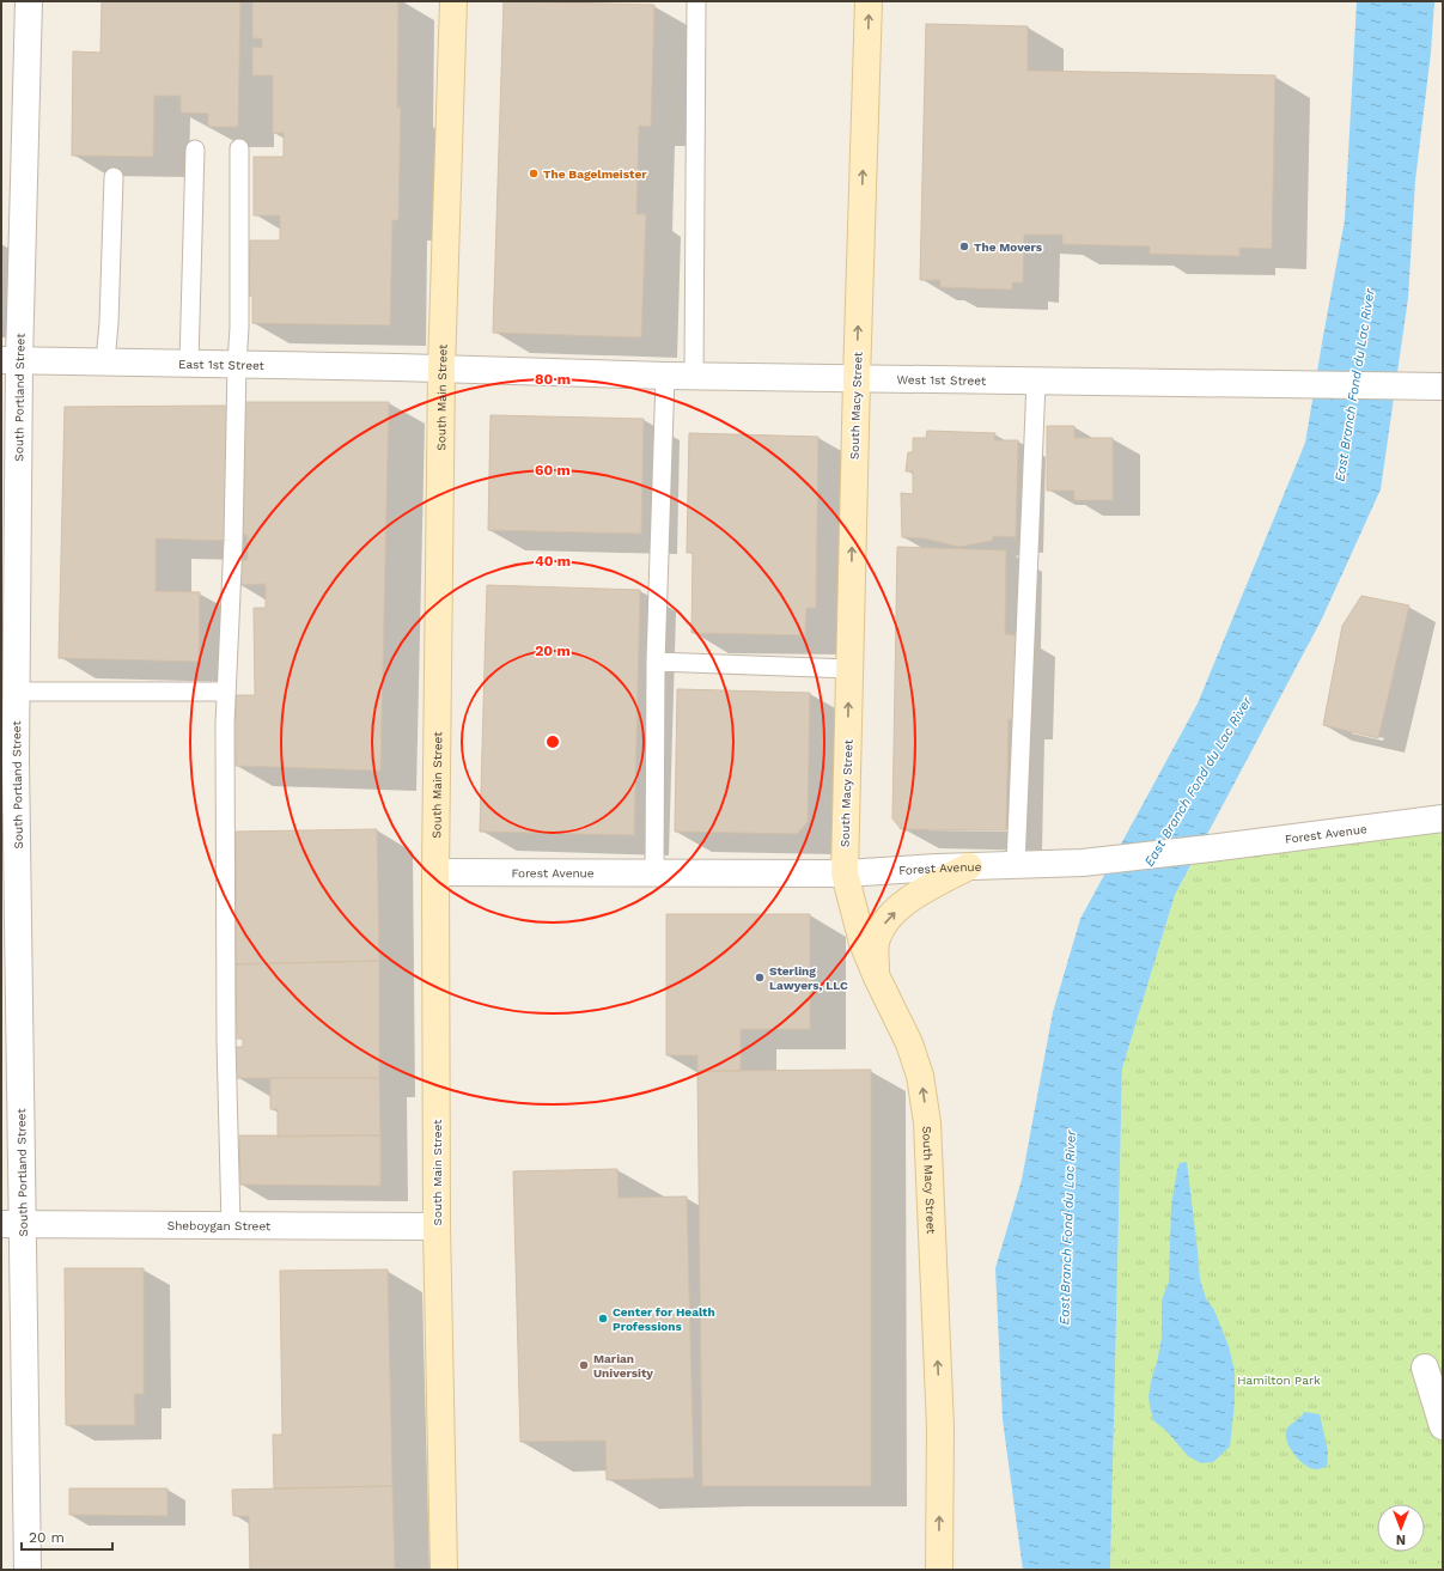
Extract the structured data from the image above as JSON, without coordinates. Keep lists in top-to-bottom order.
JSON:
{
  "streets": {
    "main road": ["South Main Street", "South Macy Street"],
    "street": [
      "East 1st Street",
      "West 1st Street",
      "South Portland Street",
      "Forest Avenue",
      "Sheboygan Street"
    ]
  },
  "crossings": [
    ["East 1st Street", "West 1st Street"],
    ["East 1st Street", "South Portland Street"],
    ["East 1st Street", "South Main Street"],
    ["West 1st Street", "South Main Street"],
    ["West 1st Street", "South Macy Street"],
    ["South Portland Street", "Sheboygan Street"],
    ["South Main Street", "Forest Avenue"],
    ["South Main Street", "Sheboygan Street"],
    ["South Macy Street", "Forest Avenue"]
  ],
  "one_way": ["South Macy Street"],
  "water": ["East Branch Fond du Lac River"],
  "parks": ["Hamilton Park"],
  "places": [
    "The Bagelmeister",
    "The Movers",
    "Sterling Lawyers, LLC",
    "Center for Health Professions",
    "Marian University"
  ],
  "scale_bar": "20 m",
  "north": "bottom",
  "rings": [
    "80 m",
    "60 m",
    "40 m",
    "20 m"
  ]
}
